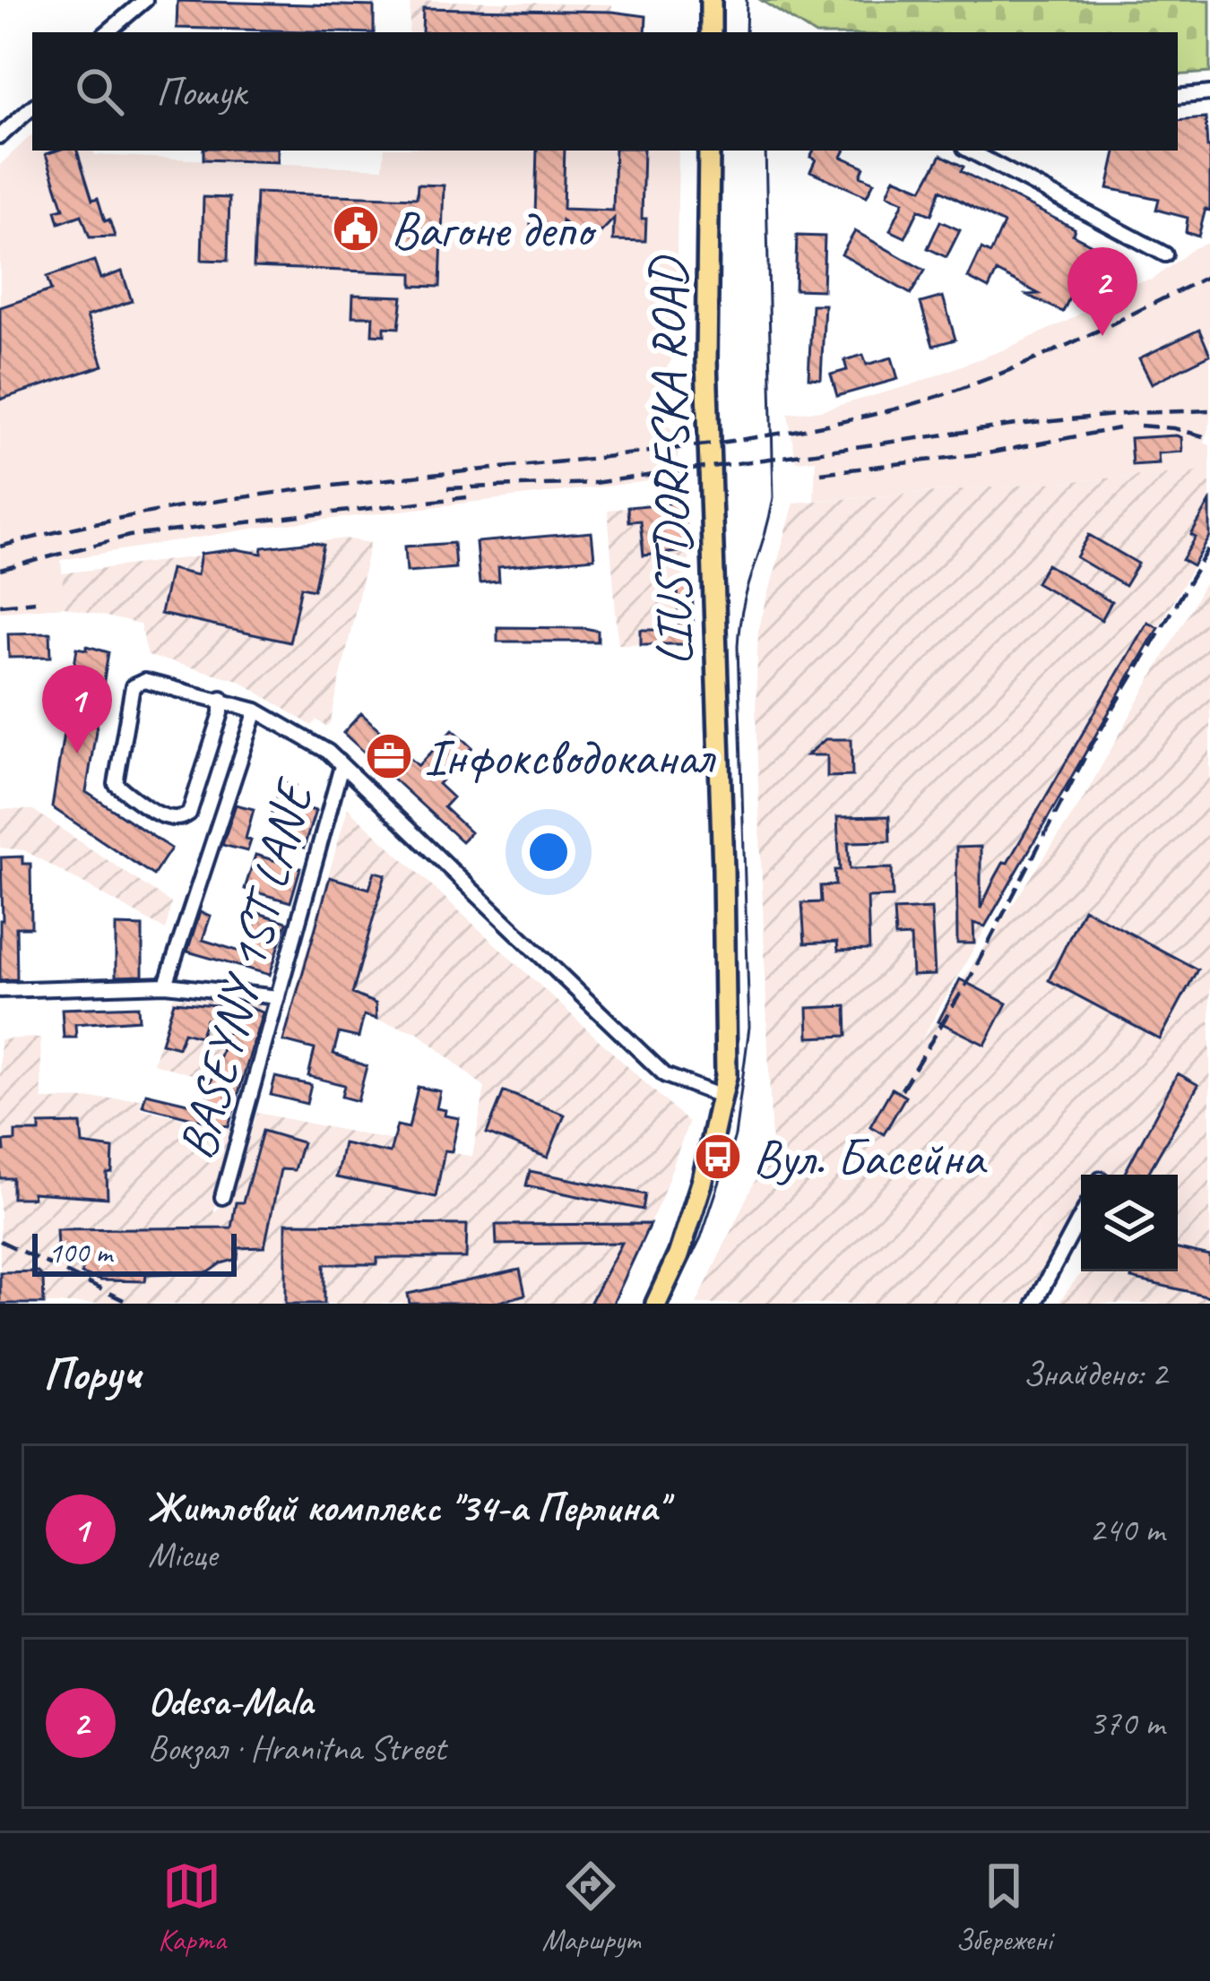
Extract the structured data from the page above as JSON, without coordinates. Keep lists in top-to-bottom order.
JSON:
{
  "streets": {
    "main road": ["LIUSTDORFSKA ROAD"],
    "street": ["BASEYNY 1ST LANE"]
  },
  "places": {
    "public building": ["Вагоне депо"],
    "office": ["Інфоксводоканал"],
    "bus stop": ["Вул. Басейна"]
  },
  "scale_bar": "100 m",
  "page": {
    "search": "Пошук",
    "pins": ["2", "1"],
    "scale": "100 m",
    "heading": ["Поруч", "Знайдено: 2"],
    "list": [
      {
        "mark": "1",
        "name": "Житловий комплекс \"34-а Перлина\"",
        "note": "Місце",
        "value": "240 m"
      },
      {
        "mark": "2",
        "name": "Odesa-Mala",
        "note": "Вокзал · Hranitna Street",
        "value": "370 m"
      }
    ],
    "nav": ["Карта", "Маршрут", "Збережені"]
  }
}
